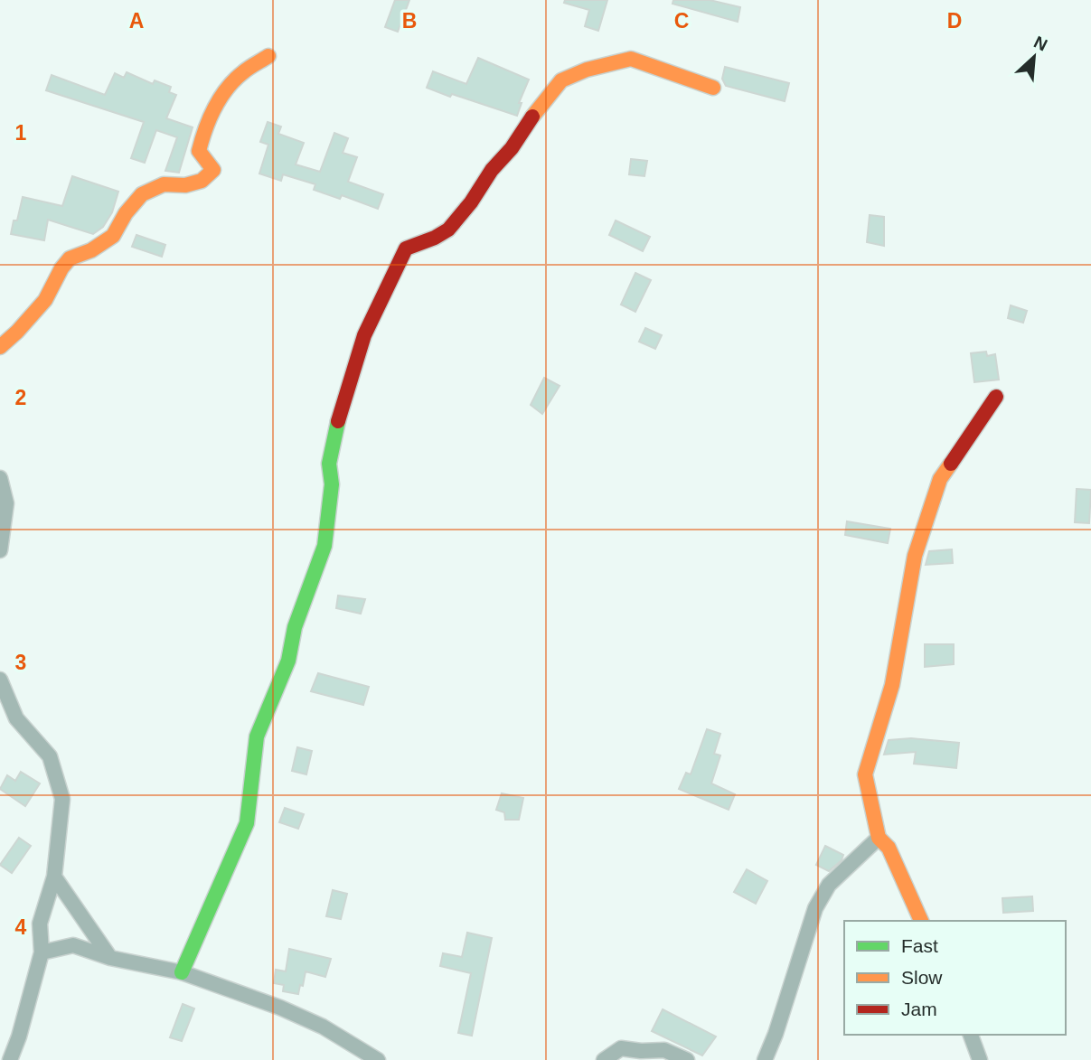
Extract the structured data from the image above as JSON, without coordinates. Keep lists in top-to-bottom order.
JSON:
{
  "legend": ["Fast", "Slow", "Jam"],
  "north": "top right",
  "grid": {
    "columns": [
      "A",
      "B",
      "C",
      "D"
    ],
    "rows": [
      "1",
      "2",
      "3",
      "4"
    ]
  }
}
